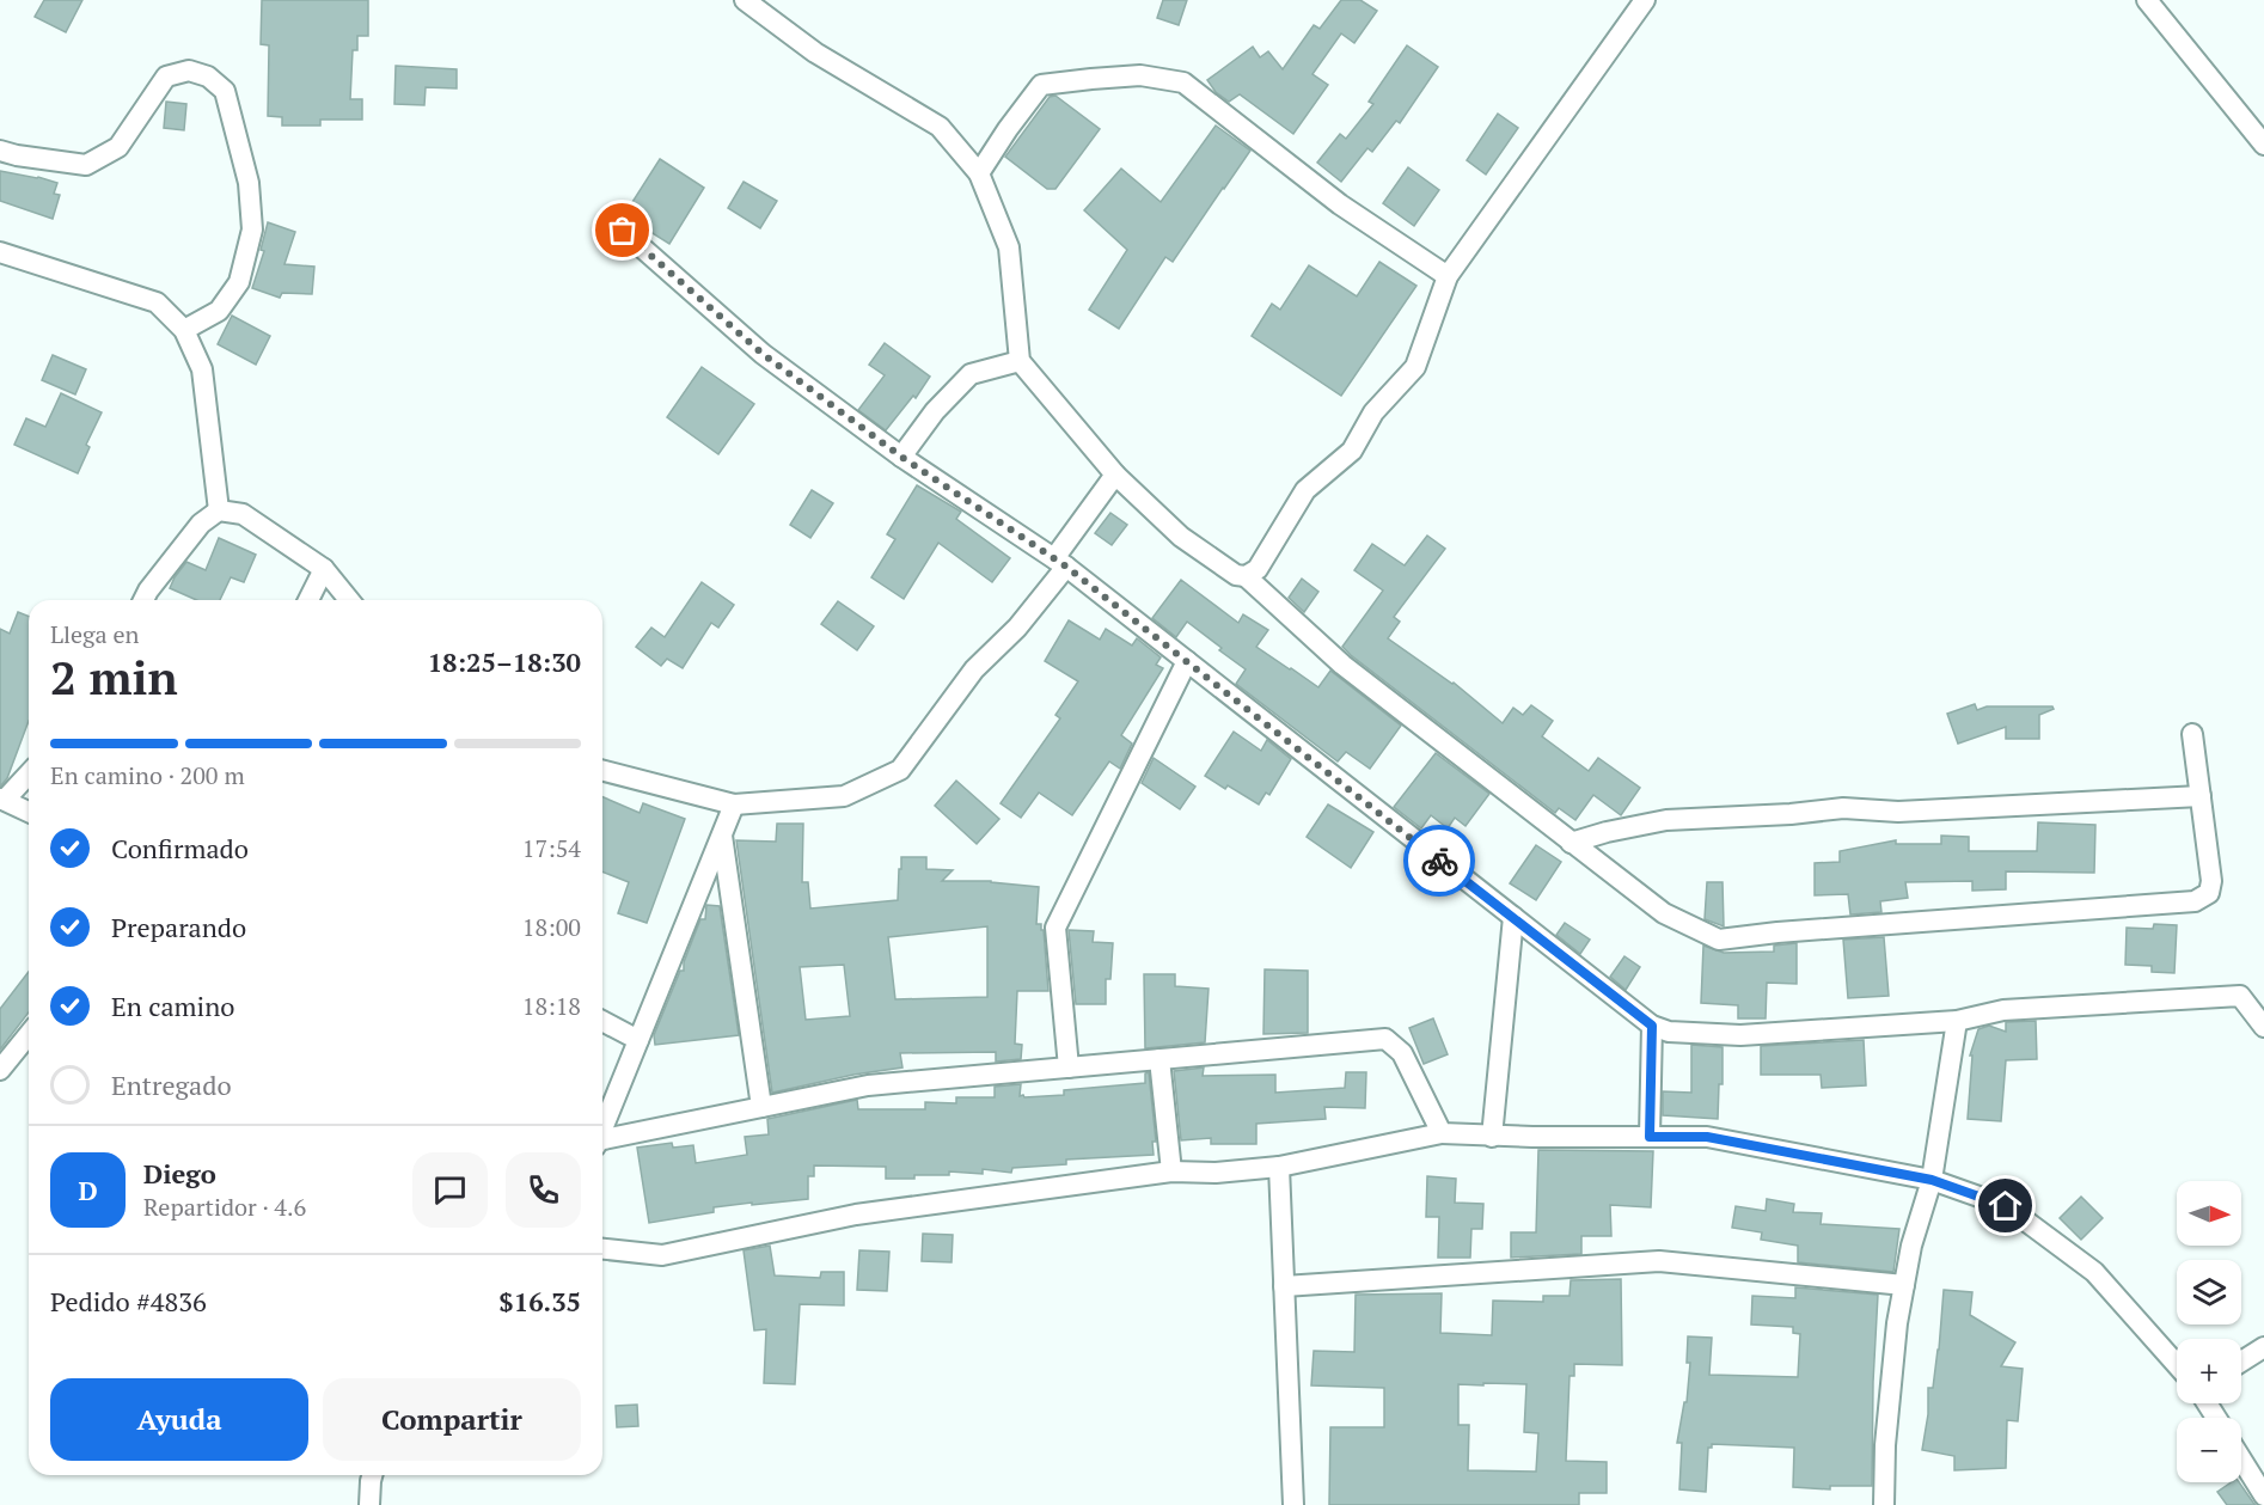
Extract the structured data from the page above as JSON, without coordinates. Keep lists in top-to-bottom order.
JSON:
{
  "north": "right",
  "page": {
    "heading": ["2 min", "Llega en", "18:25–18:30"],
    "panel": [
      "Diego",
      "Repartidor · 4.6",
      "Pedido #4836",
      "$16.35"
    ],
    "bar": "En camino · 200 m",
    "list": [
      ["Confirmado", "17:54"],
      ["Preparando", "18:00"],
      ["En camino", "18:18"],
      "Entregado"
    ],
    "round": "D",
    "map_buttons": ["+", "−"],
    "buttons": ["Ayuda", "Compartir"]
  }
}
